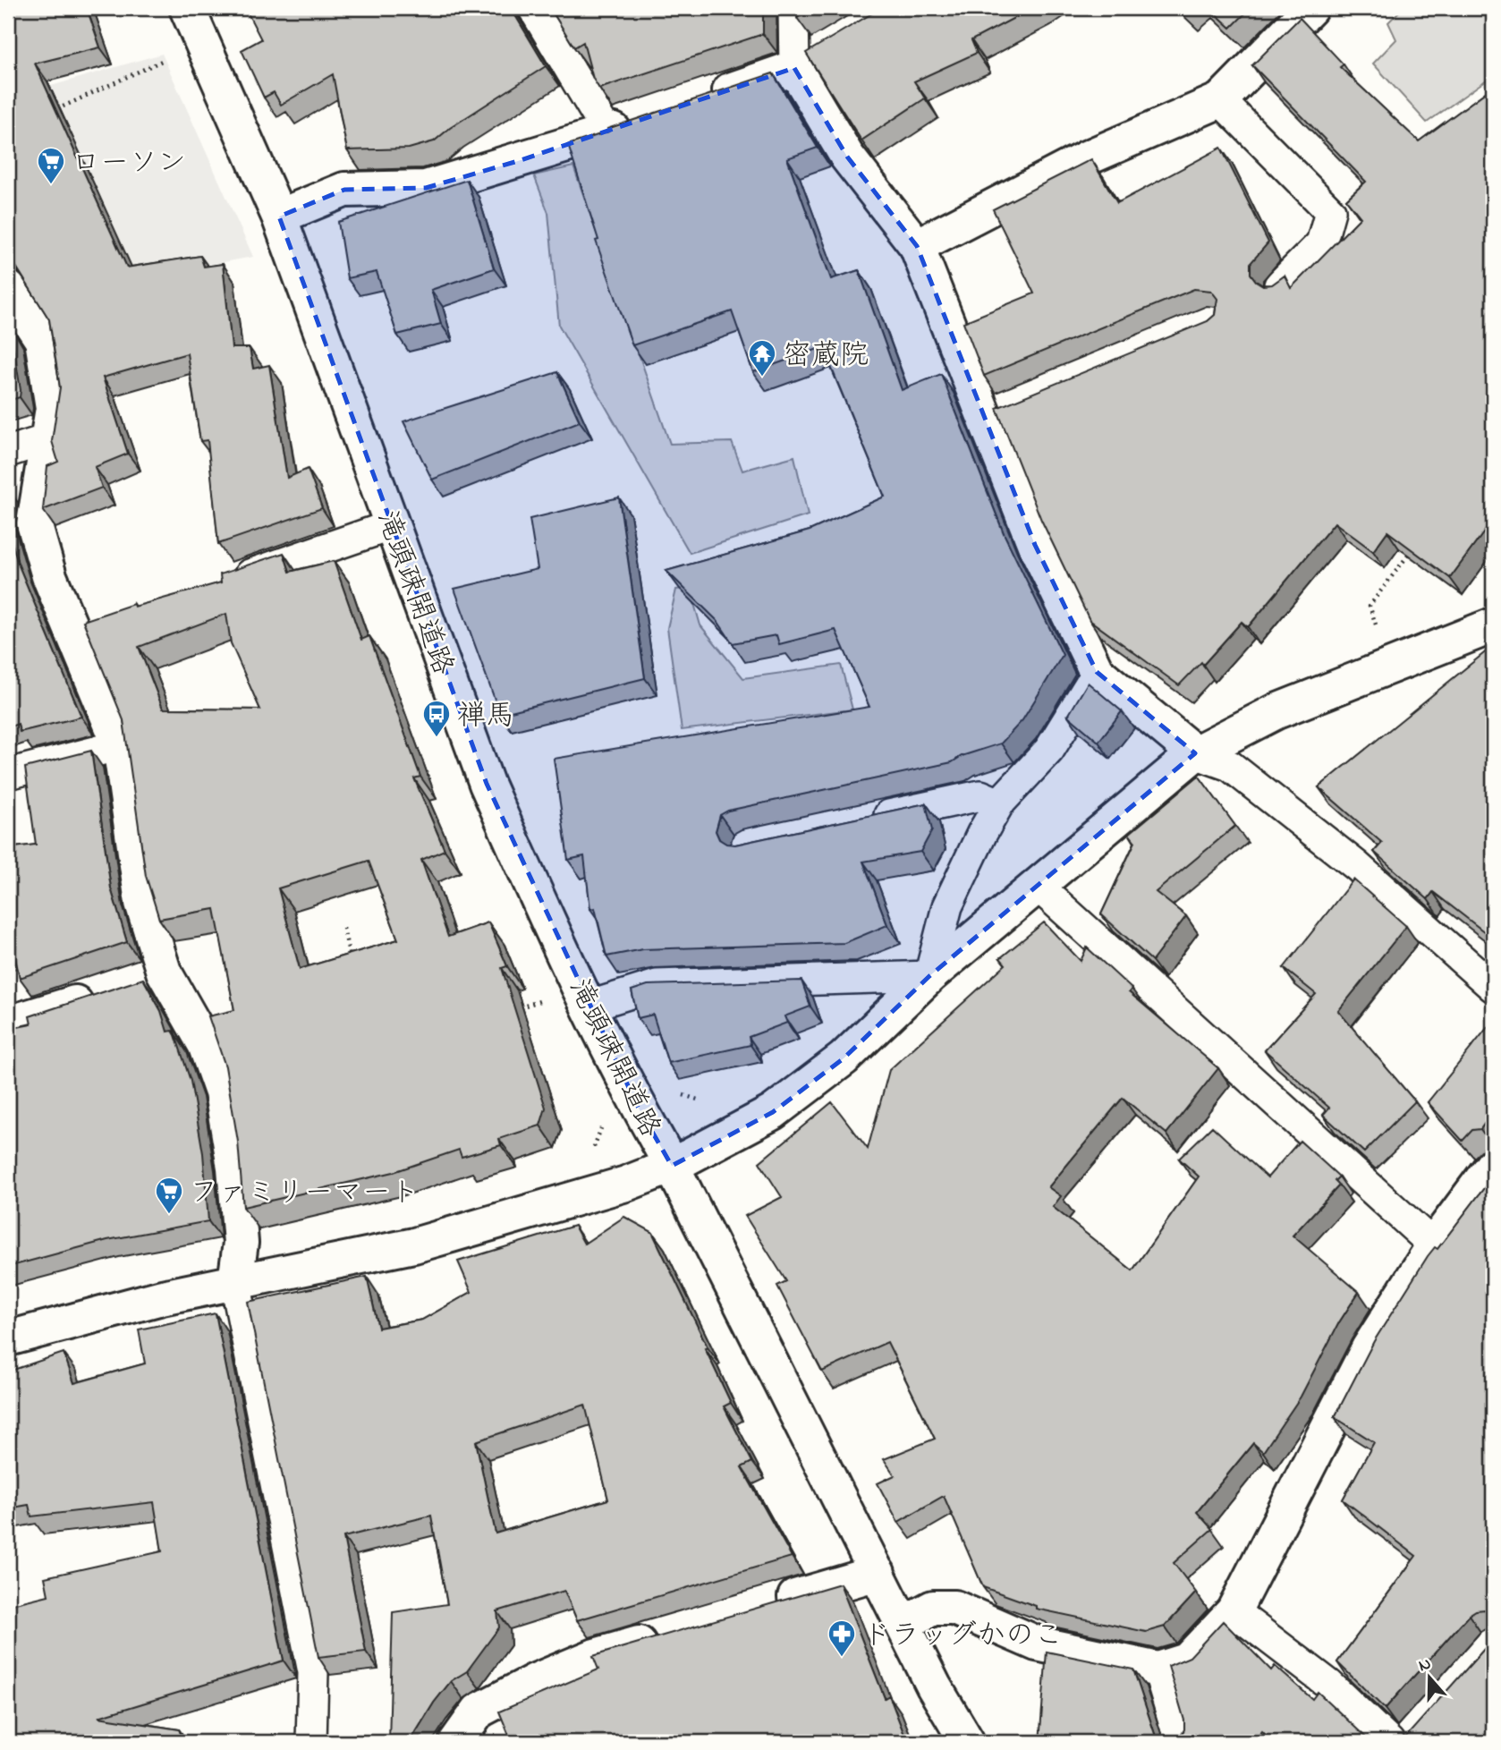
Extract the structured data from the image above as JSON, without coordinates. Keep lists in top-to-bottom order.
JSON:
{
  "streets": {
    "street": ["滝頭疎開道路"]
  },
  "places": {
    "supermarket": ["ローソン", "ファミリーマート"],
    "temple": ["密蔵院"],
    "bus stop": ["禅馬"],
    "pharmacy": ["ドラッグかのこ"]
  },
  "north": "top"
}
